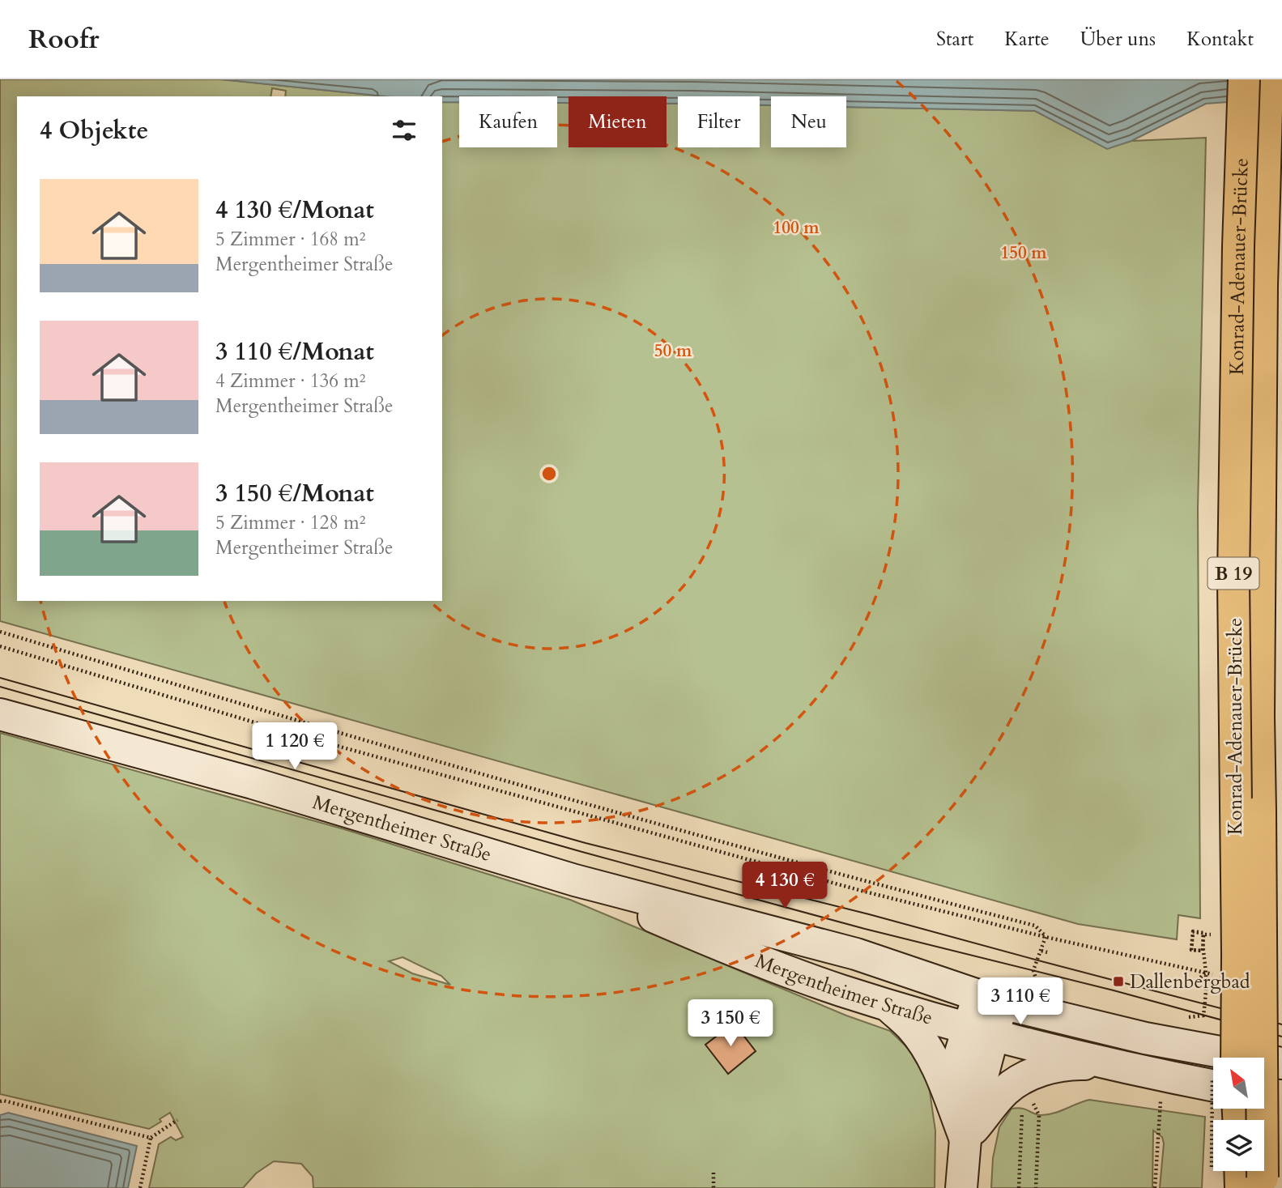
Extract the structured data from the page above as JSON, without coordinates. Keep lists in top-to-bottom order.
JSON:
{
  "streets": {
    "main road": ["Konrad-Adenauer-Brücke", "B 19", "Mergentheimer Straße"]
  },
  "crossings": [
    ["Konrad-Adenauer-Brücke", "B 19"]
  ],
  "places": {
    "transit": ["Dallenbergbad"]
  },
  "north": "top left",
  "page": {
    "header": "Roofr",
    "nav": [
      "Start",
      "Karte",
      "Über uns",
      "Kontakt"
    ],
    "chip": [
      "Kaufen",
      "Mieten",
      "Filter",
      "Neu"
    ],
    "heading": "4 Objekte",
    "list": [
      {
        "name": "4 130 €/Monat",
        "note": "5 Zimmer · 168 m² · Mergentheimer Straße"
      },
      {
        "name": "3 110 €/Monat",
        "note": "4 Zimmer · 136 m² · Mergentheimer Straße"
      },
      {
        "name": "3 150 €/Monat",
        "note": "5 Zimmer · 128 m² · Mergentheimer Straße"
      }
    ],
    "price": [
      "1 120 €",
      "4 130 €",
      "3 110 €",
      "3 150 €"
    ]
  },
  "rings": ["100 m", "150 m", "50 m"]
}
